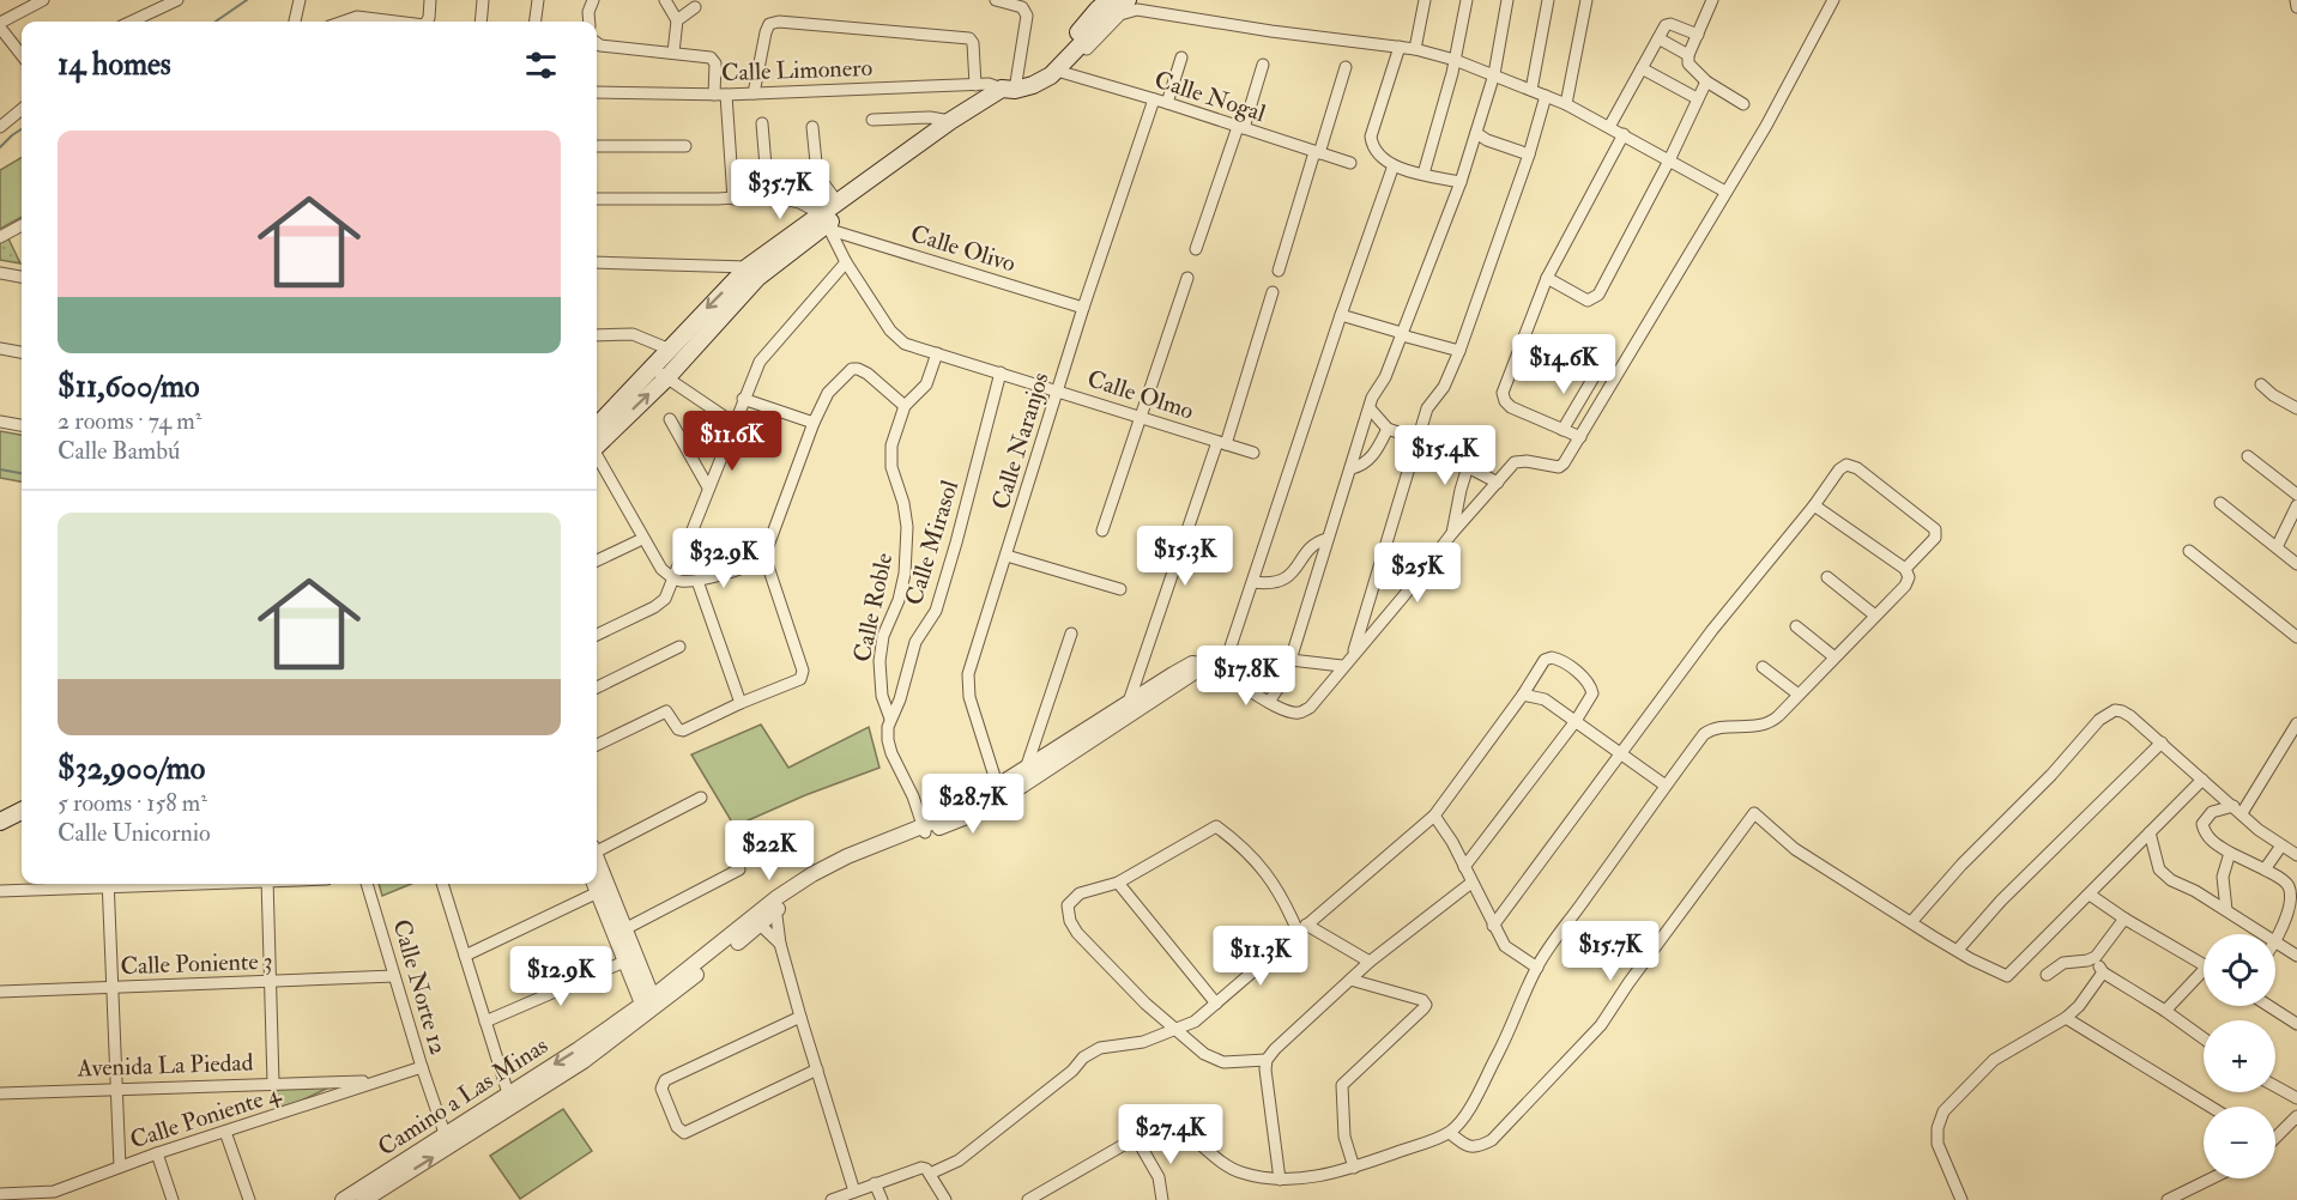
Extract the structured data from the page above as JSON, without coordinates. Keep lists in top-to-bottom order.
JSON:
{
  "streets": {
    "street": [
      "Calle Limonero",
      "Calle Nogal",
      "Calle Olivo",
      "Calle Olmo",
      "Calle Naranjos",
      "Calle Mirasol",
      "Calle Roble",
      "Calle Poniente 3",
      "Calle Norte 12",
      "Avenida La Piedad",
      "Camino a Las Minas",
      "Calle Poniente 4"
    ]
  },
  "crossings": [
    ["Calle Nogal", "Calle Naranjos"],
    ["Calle Olivo", "Calle Olmo"],
    ["Calle Olivo", "Calle Naranjos"],
    ["Calle Olmo", "Calle Naranjos"],
    ["Calle Olmo", "Calle Mirasol"],
    ["Calle Olmo", "Calle Roble"],
    ["Calle Mirasol", "Calle Roble"],
    ["Calle Poniente 3", "Calle Norte 12"],
    ["Calle Norte 12", "Camino a Las Minas"],
    ["Calle Norte 12", "Calle Poniente 4"],
    ["Avenida La Piedad", "Calle Poniente 4"]
  ],
  "page": {
    "heading": "14 homes",
    "list": [
      {
        "name": "$11,600/mo",
        "note": "2 rooms · 74 m² · Calle Bambú"
      },
      {
        "name": "$32,900/mo",
        "note": "5 rooms · 158 m² · Calle Unicornio"
      }
    ],
    "price": [
      "$35.7K",
      "$14.6K",
      "$11.6K",
      "$15.4K",
      "$15.3K",
      "$32.9K",
      "$25K",
      "$17.8K",
      "$28.7K",
      "$22K",
      "$15.7K",
      "$11.3K",
      "$12.9K",
      "$27.4K"
    ],
    "map_buttons": ["+", "−"]
  }
}
